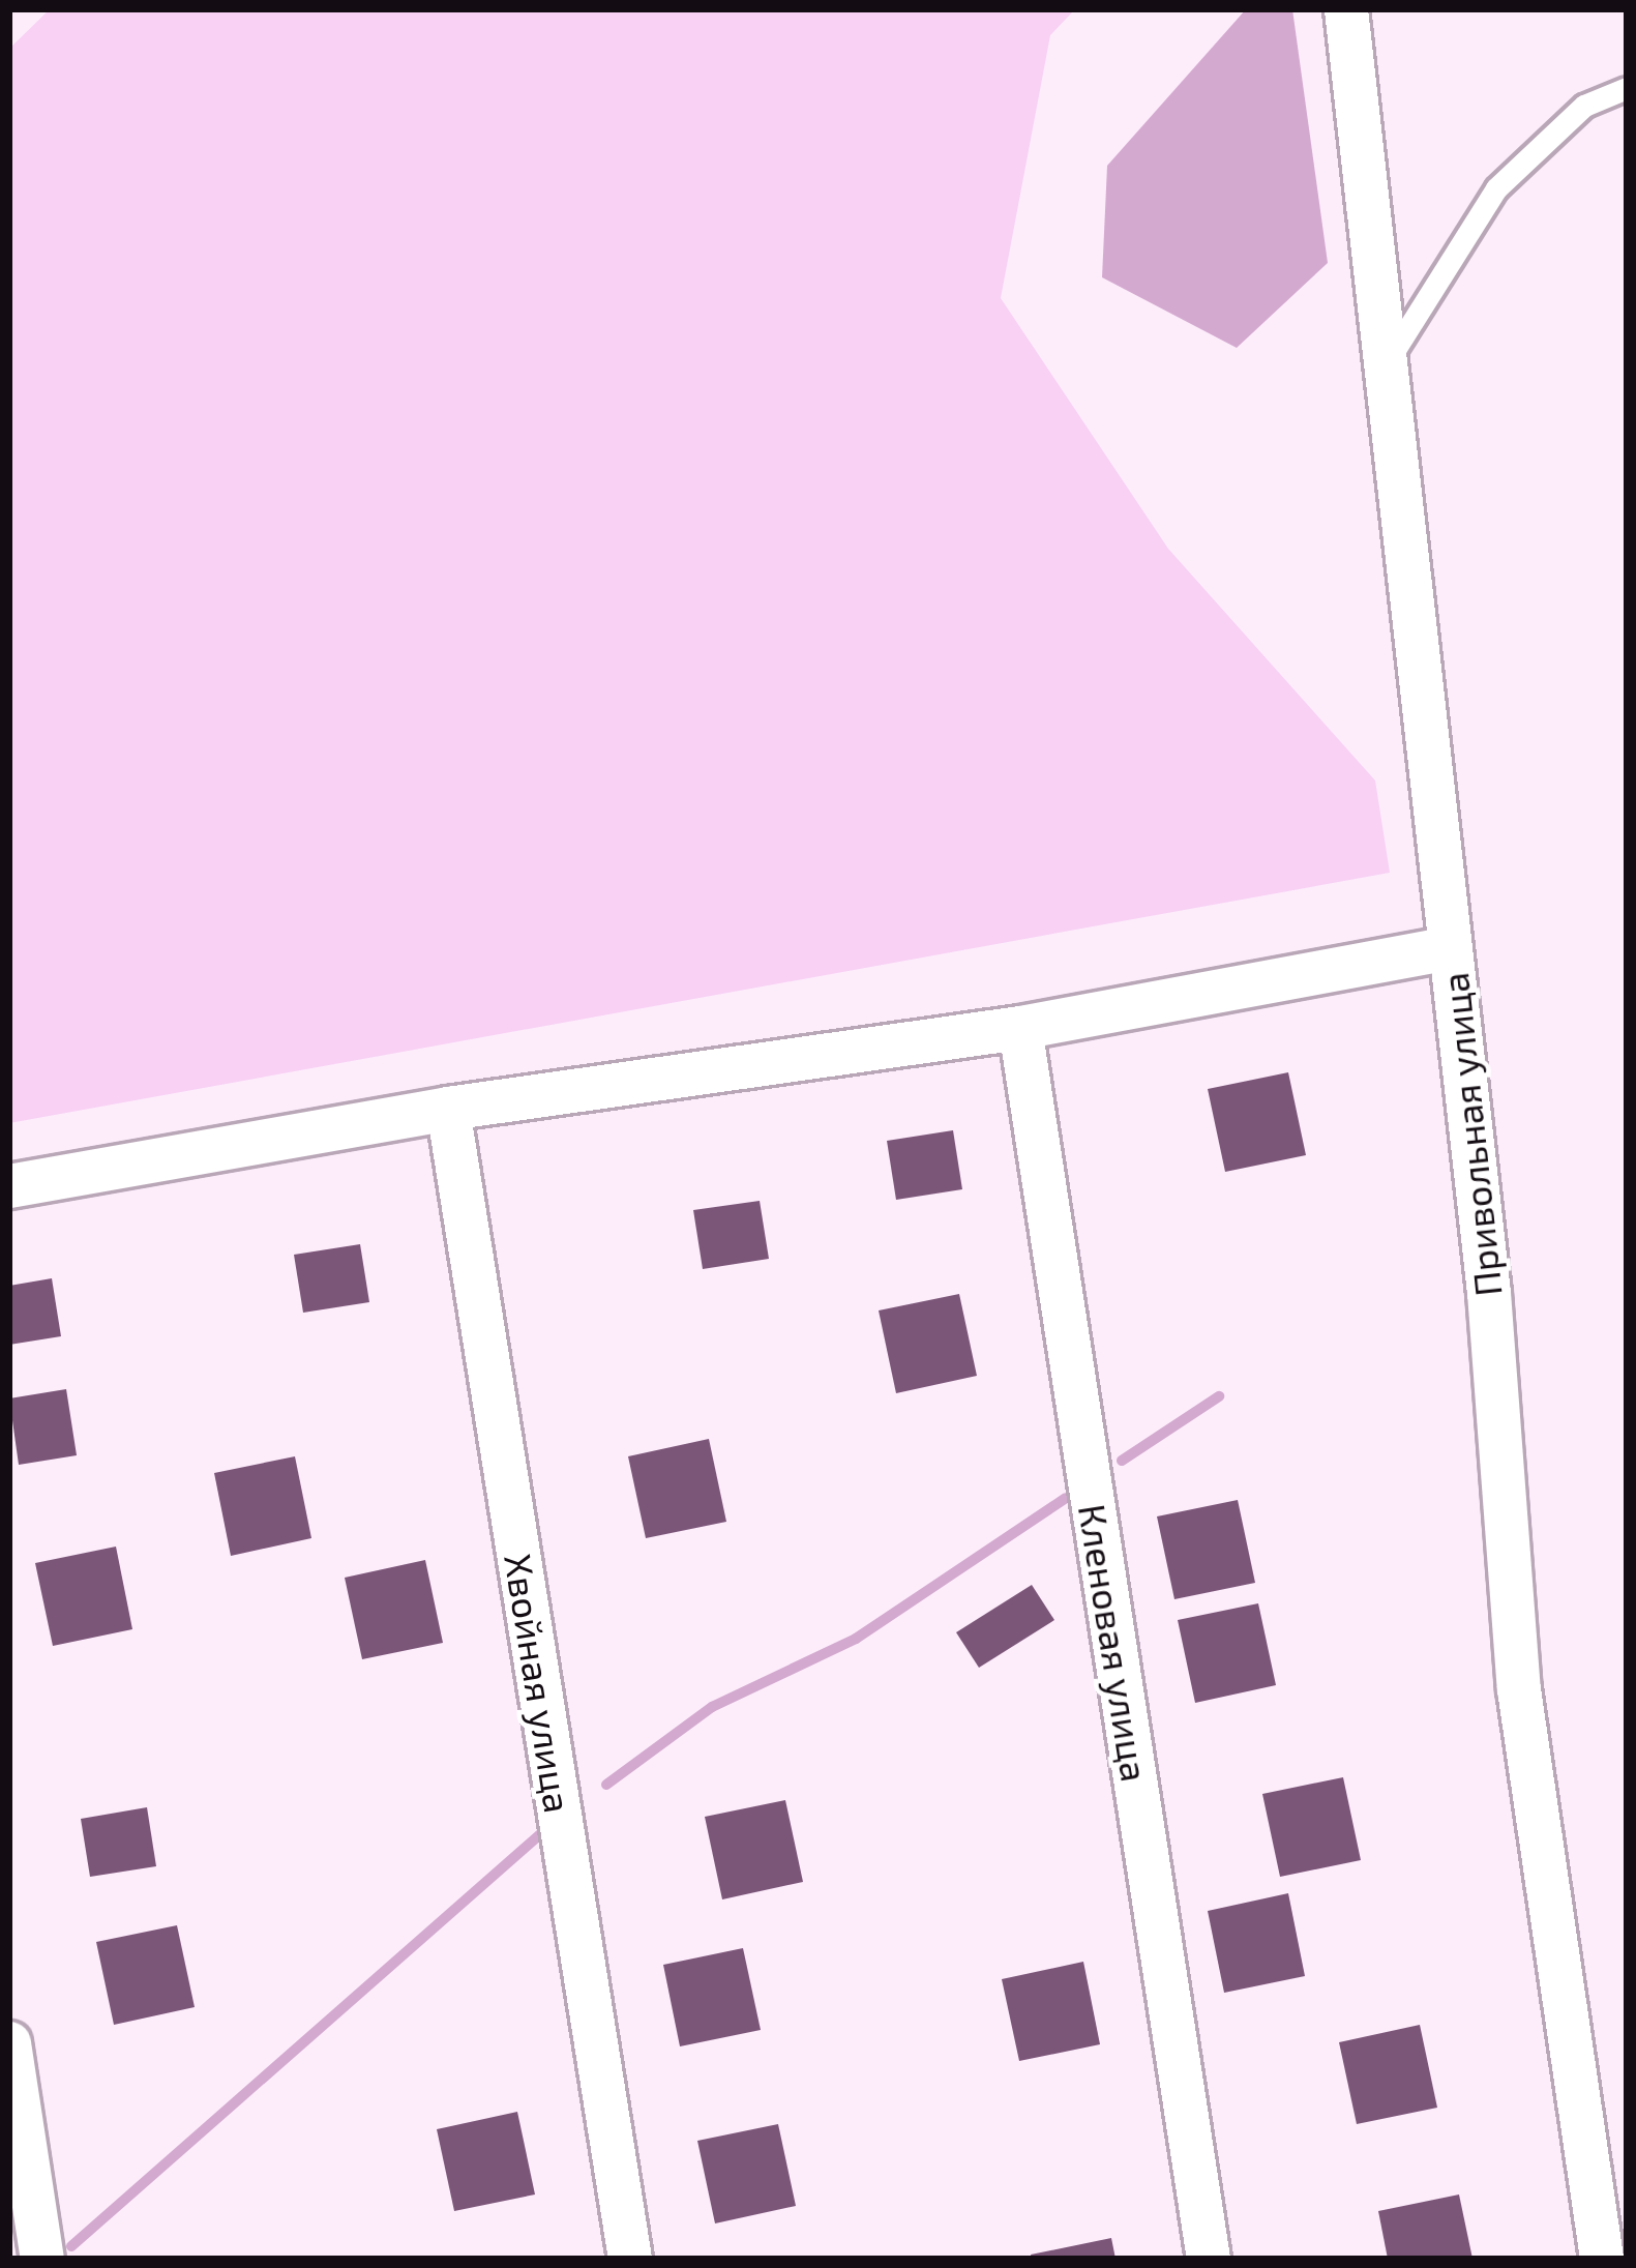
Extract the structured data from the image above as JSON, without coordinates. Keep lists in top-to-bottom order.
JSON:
{
  "streets": {
    "street": ["Привольная улица", "Кленовая улица", "Хвойная улица"]
  }
}
